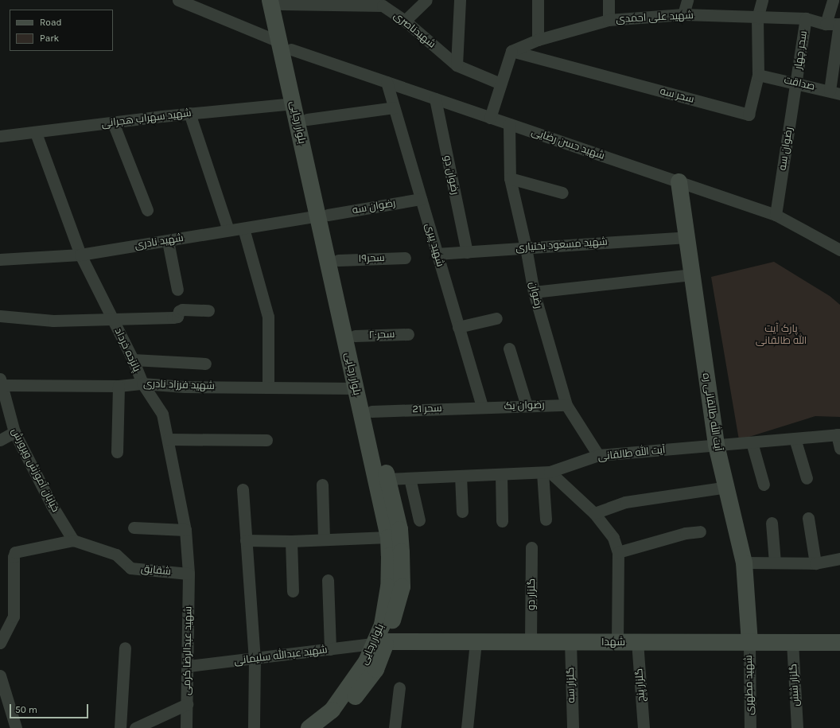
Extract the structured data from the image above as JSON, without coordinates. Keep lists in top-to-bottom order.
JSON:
{
  "streets": {
    "main road": ["بلوار رجایی", "آیت الله طالقانی ره", "شهدا"],
    "street": [
      "شهید علی احمدی",
      "شهیدناصری",
      "سحر چهار",
      "صداقت",
      "سحر سه",
      "شهید سهراب هجرانی",
      "شهید حسن رضایی",
      "رضوان سه",
      "رضوان دو",
      "شهید نادری",
      "شهید پیری",
      "شهید مسعود بختیاری",
      "سحر۱۹",
      "رضوان",
      "سحر۲۰",
      "پانزده خرداد",
      "شهید فرزاد نادری",
      "رضوان یک",
      "سحر 21",
      "آیت الله طالقانی",
      "خیابان آموزش وپرورش",
      "شقایق",
      "گلزار دو",
      "شهید عبدالرضا کرمی",
      "شهید عبدالله سلیمانی",
      "گلزار سه",
      "گلزار پنج",
      "شهید مطهری",
      "گلزار شش"
    ]
  },
  "crossings": [
    ["شهید علی احمدی", "سحر چهار"],
    ["شهید علی احمدی", "سحر سه"],
    ["شهیدناصری", "بلوار رجایی"],
    ["سحر چهار", "صداقت"],
    ["سحر چهار", "رضوان سه"],
    ["صداقت", "سحر سه"],
    ["صداقت", "رضوان سه"],
    ["شهید سهراب هجرانی", "بلوار رجایی"],
    ["شهید سهراب هجرانی", "پانزده خرداد"],
    ["بلوار رجایی", "شهید حسن رضایی"],
    ["بلوار رجایی", "رضوان سه"],
    ["بلوار رجایی", "شهید نادری"],
    ["بلوار رجایی", "سحر۱۹"],
    ["بلوار رجایی", "سحر۲۰"],
    ["بلوار رجایی", "شهید فرزاد نادری"],
    ["بلوار رجایی", "سحر 21"],
    ["بلوار رجایی", "آیت الله طالقانی"],
    ["بلوار رجایی", "شهدا"],
    ["بلوار رجایی", "شهید عبدالله سلیمانی"],
    ["شهید حسن رضایی", "رضوان سه"],
    ["شهید حسن رضایی", "رضوان دو"],
    ["شهید حسن رضایی", "شهید پیری"],
    ["شهید حسن رضایی", "رضوان"],
    ["شهید حسن رضایی", "آیت الله طالقانی ره"],
    ["رضوان سه", "شهید نادری"],
    ["رضوان سه", "شهید پیری"],
    ["رضوان دو", "شهید مسعود بختیاری"],
    ["شهید نادری", "پانزده خرداد"],
    ["شهید پیری", "شهید مسعود بختیاری"],
    ["شهید پیری", "رضوان یک"],
    ["شهید پیری", "سحر 21"],
    ["شهید مسعود بختیاری", "رضوان"],
    ["شهید مسعود بختیاری", "آیت الله طالقانی ره"],
    ["رضوان", "رضوان یک"],
    ["رضوان", "آیت الله طالقانی"],
    ["پانزده خرداد", "شهید فرزاد نادری"],
    ["پانزده خرداد", "شقایق"],
    ["پانزده خرداد", "شهید عبدالرضا کرمی"],
    ["شهید فرزاد نادری", "خیابان آموزش وپرورش"],
    ["رضوان یک", "سحر 21"],
    ["آیت الله طالقانی ره", "آیت الله طالقانی"],
    ["آیت الله طالقانی ره", "شهدا"],
    ["آیت الله طالقانی ره", "شهید مطهری"],
    ["خیابان آموزش وپرورش", "شقایق"],
    ["شقایق", "شهید عبدالرضا کرمی"],
    ["گلزار دو", "شهدا"],
    ["شهدا", "شهید عبدالله سلیمانی"],
    ["شهدا", "گلزار سه"],
    ["شهدا", "گلزار پنج"],
    ["شهدا", "شهید مطهری"],
    ["شهدا", "گلزار شش"],
    ["شهید عبدالرضا کرمی", "شهید عبدالله سلیمانی"]
  ],
  "parks": ["پارک آیت الله طالقانی"],
  "legend": ["Road", "Park"],
  "scale_bar": "50 m"
}
